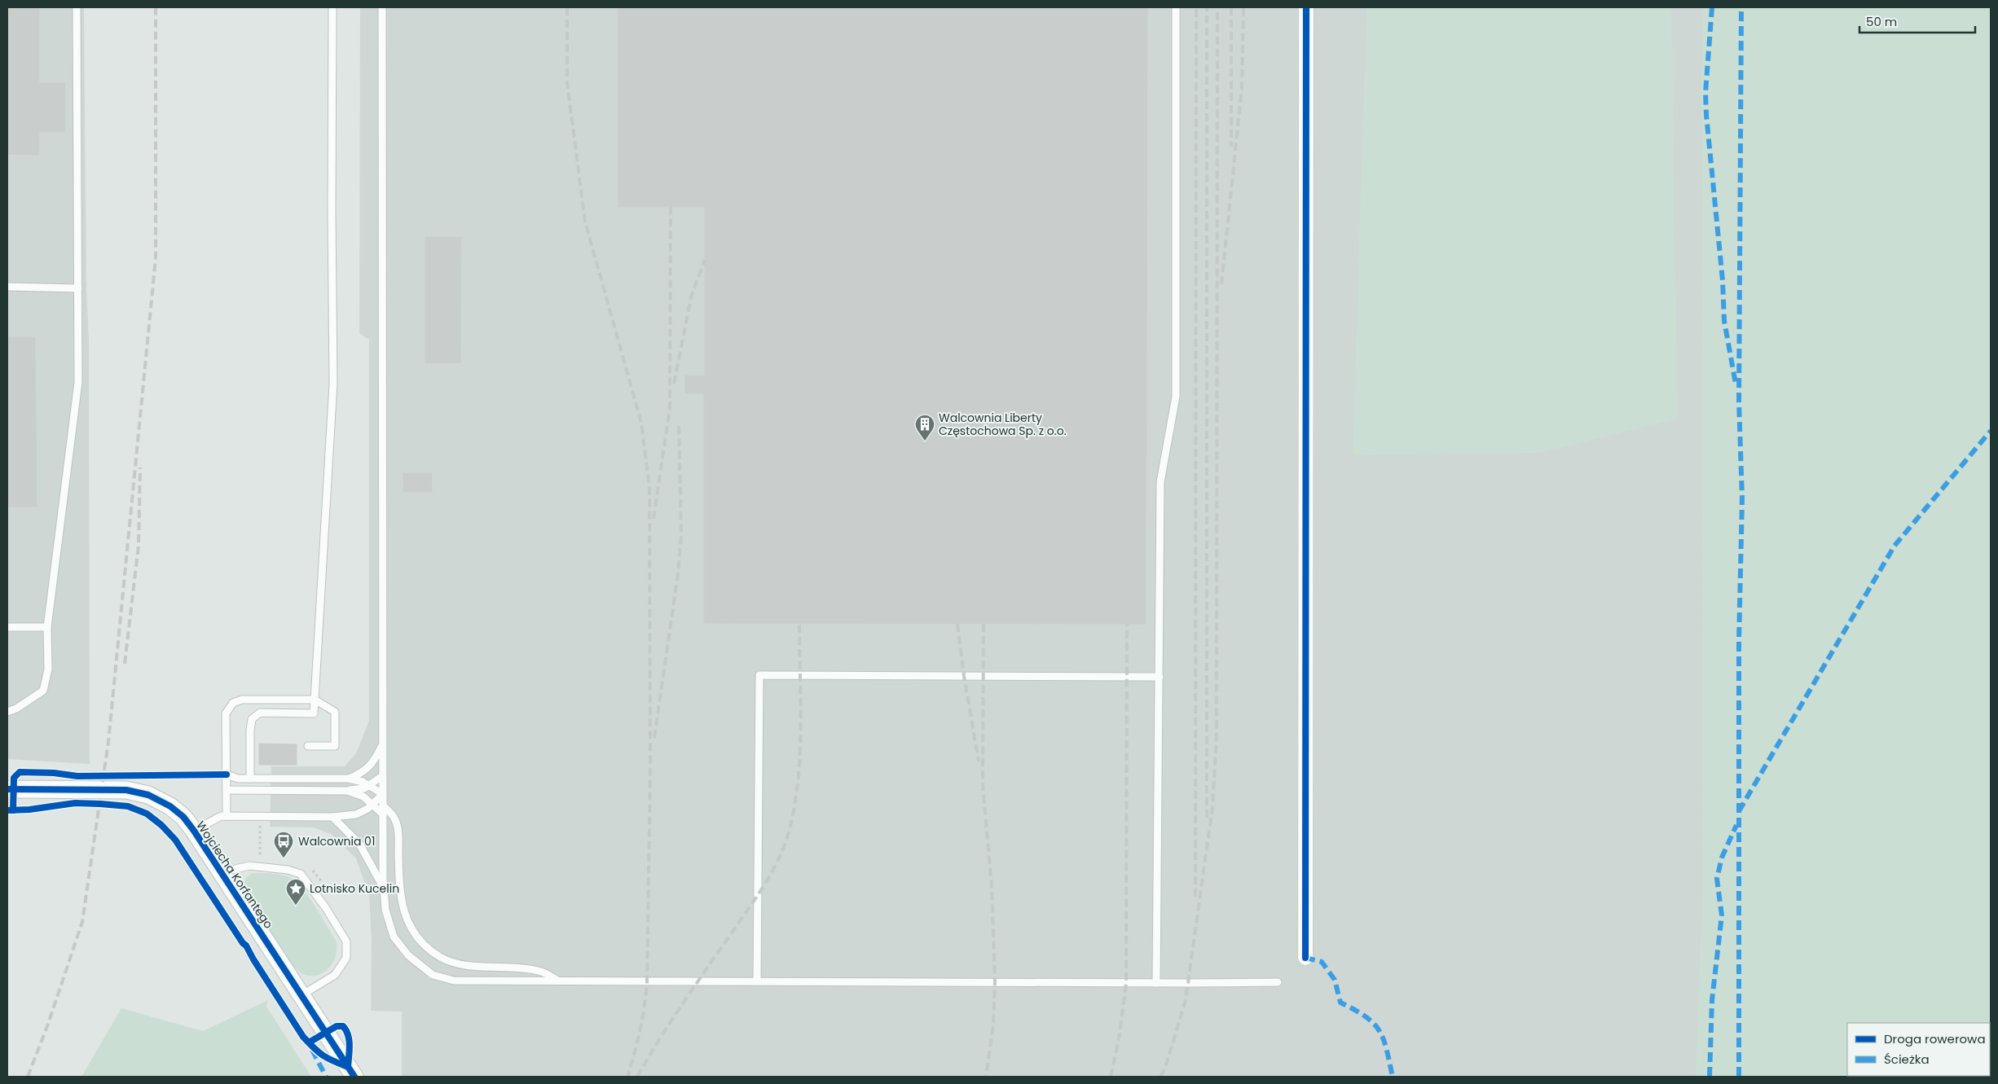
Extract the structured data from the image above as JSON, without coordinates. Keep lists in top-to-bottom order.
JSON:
{
  "streets": {
    "street": ["Wojciecha Korfantego"]
  },
  "places": {
    "building": ["Walcownia Liberty Częstochowa Sp. z o.o."],
    "bus stop": ["Walcownia 01"],
    "place": ["Lotnisko Kucelin"]
  },
  "legend": ["Droga rowerowa", "Ścieżka"],
  "scale_bar": "50 m"
}
